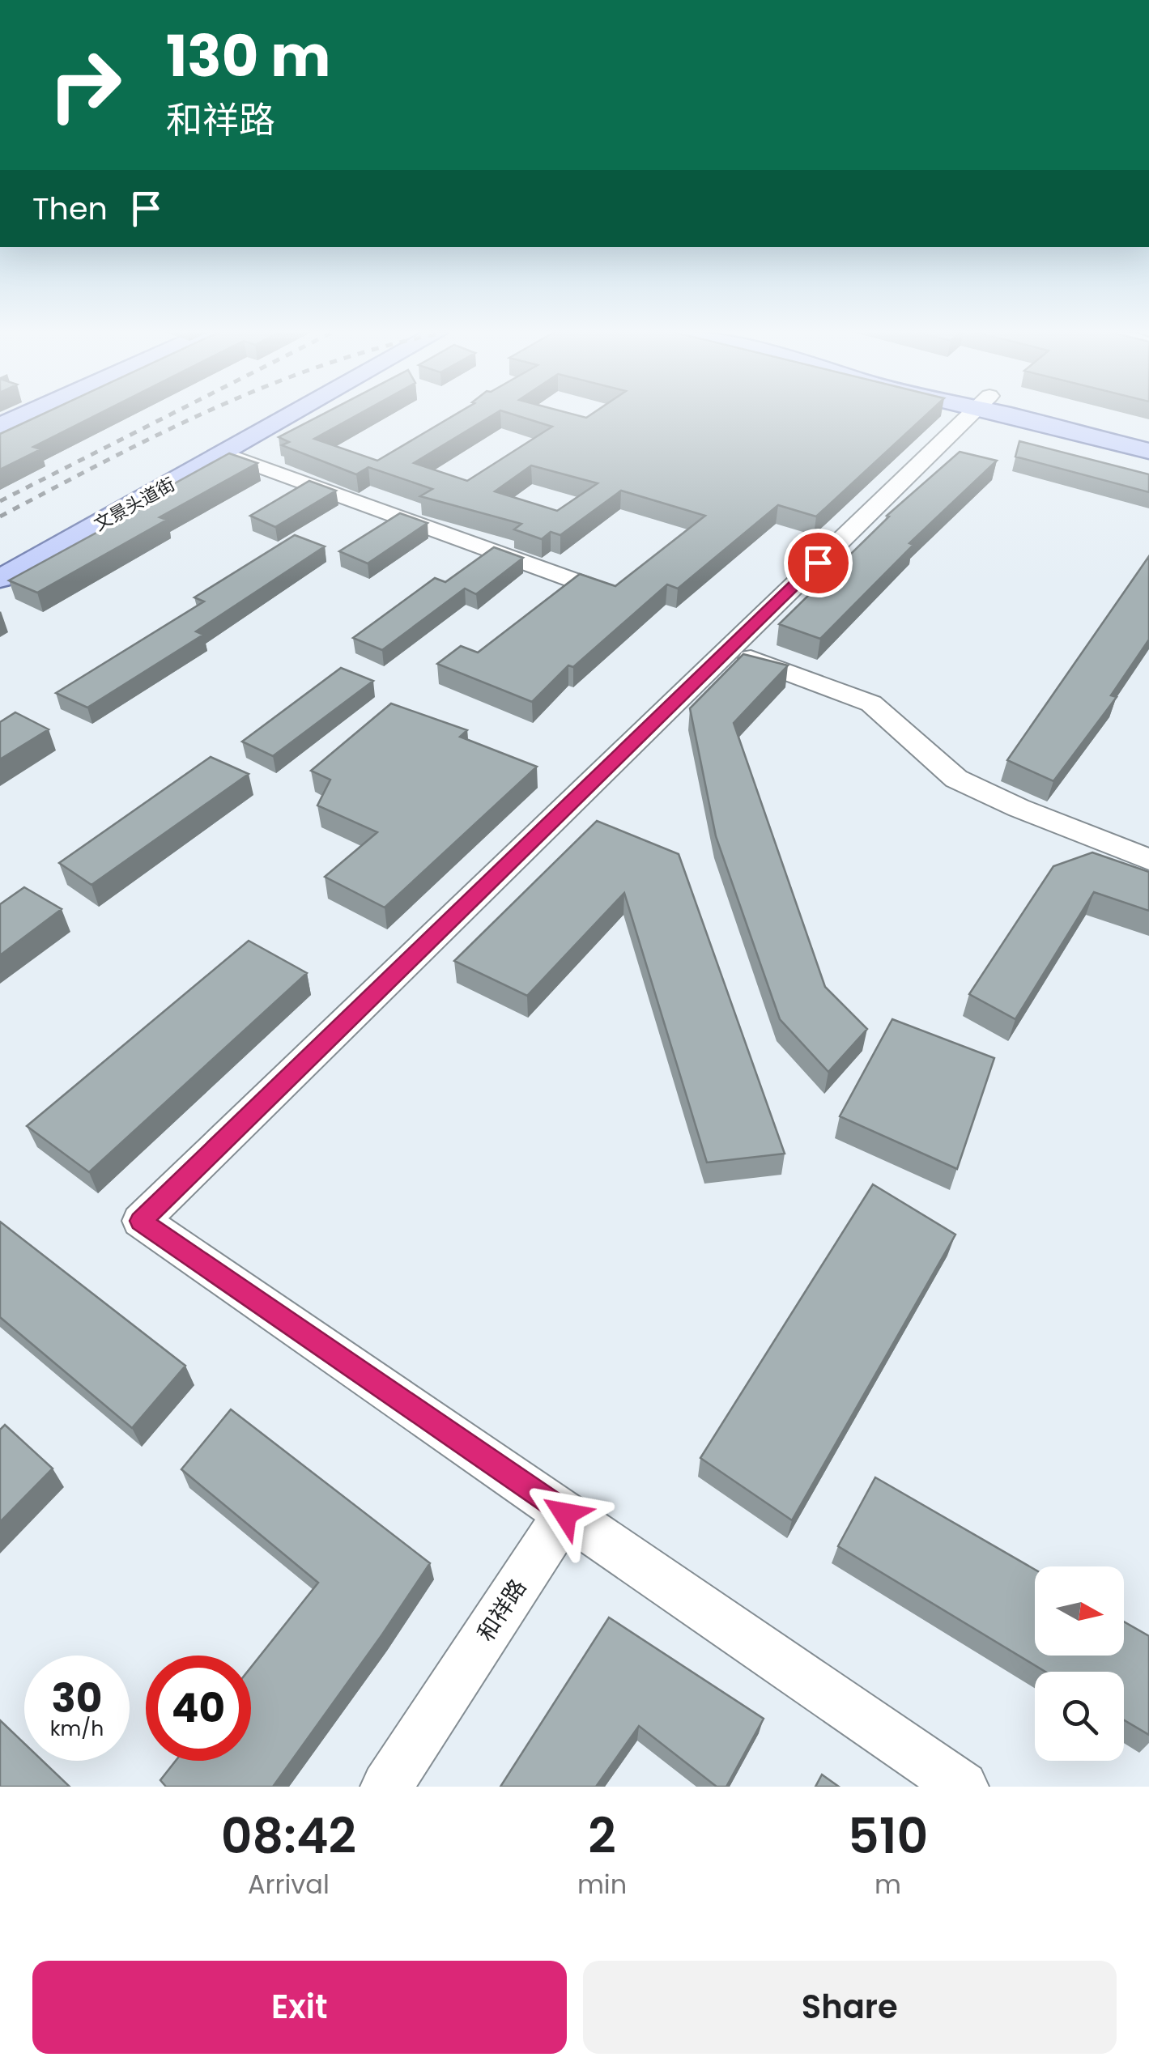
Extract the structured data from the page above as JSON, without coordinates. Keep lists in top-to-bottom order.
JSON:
{
  "streets": {
    "main road": ["文景头道街"],
    "street": ["和祥路"]
  },
  "north": "right",
  "page": {
    "turn": ["130 m", "和祥路"],
    "then": "Then",
    "speed": "30 km/h",
    "limit": "40",
    "eta": [
      "08:42",
      "Arrival",
      "2",
      "min",
      "510",
      "m"
    ],
    "buttons": ["Exit", "Share"]
  }
}
